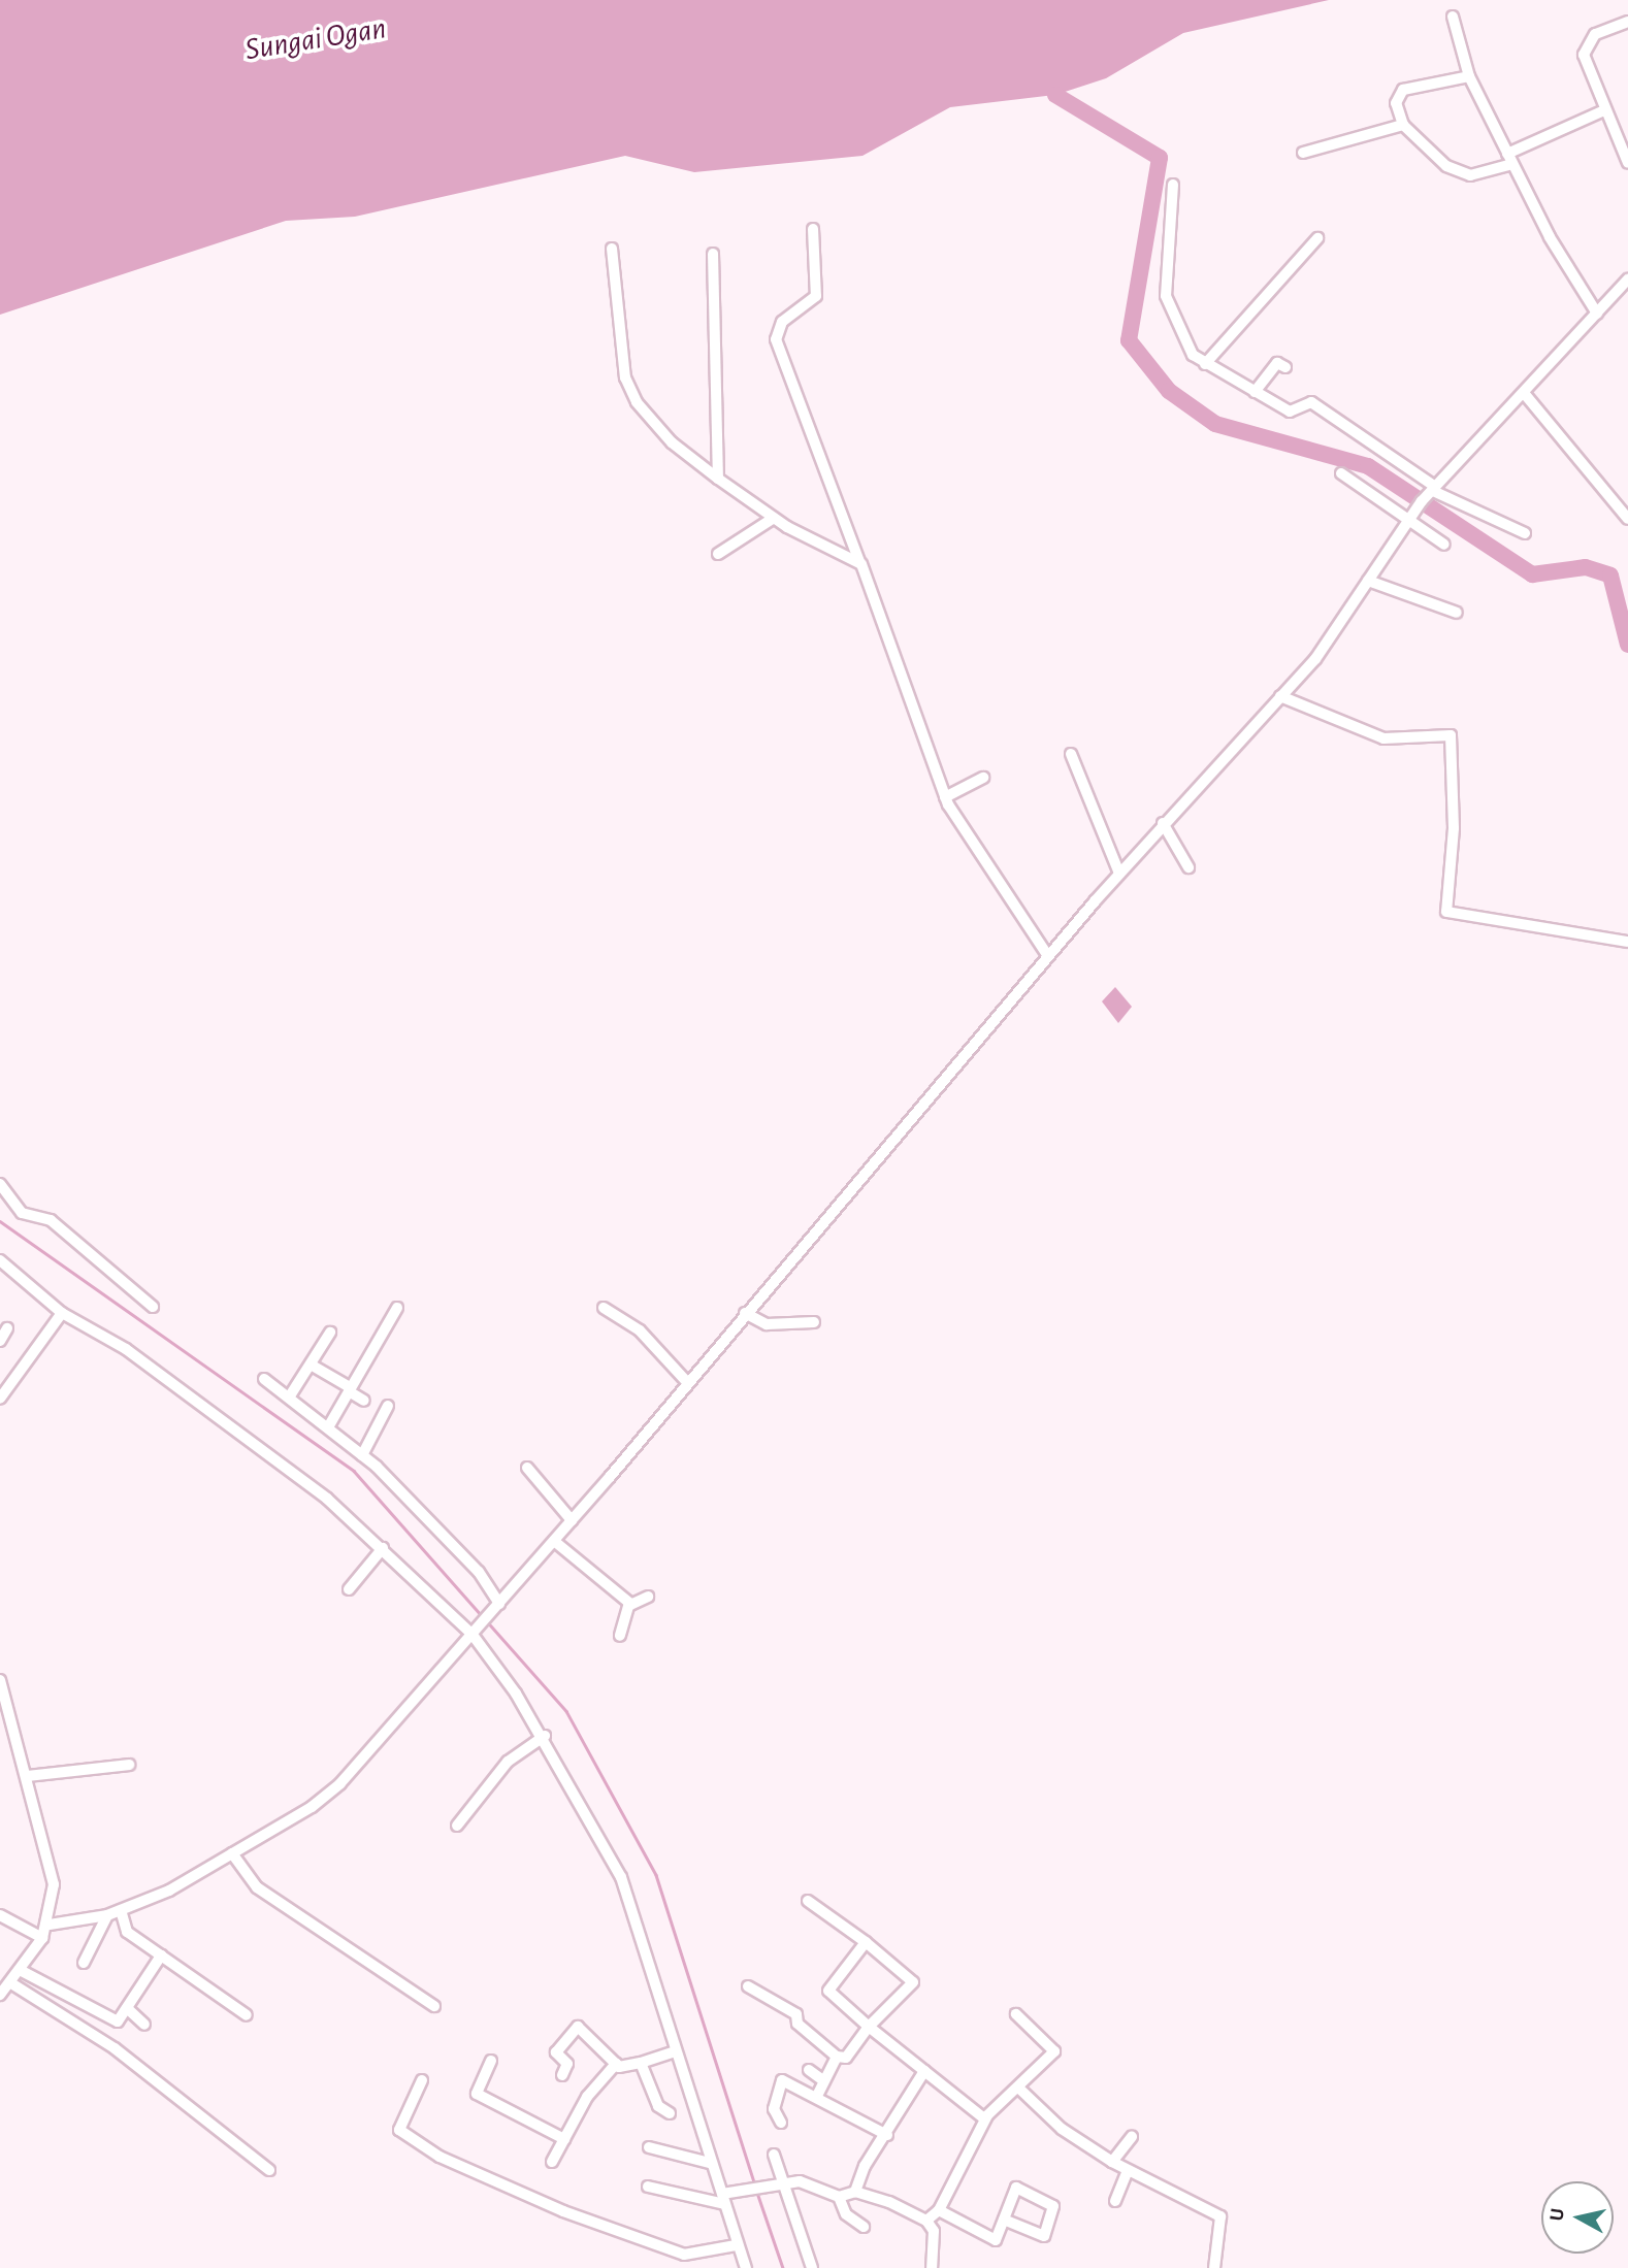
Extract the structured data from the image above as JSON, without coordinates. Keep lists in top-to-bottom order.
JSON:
{
  "water": ["Sungai Ogan"],
  "north": "left"
}
